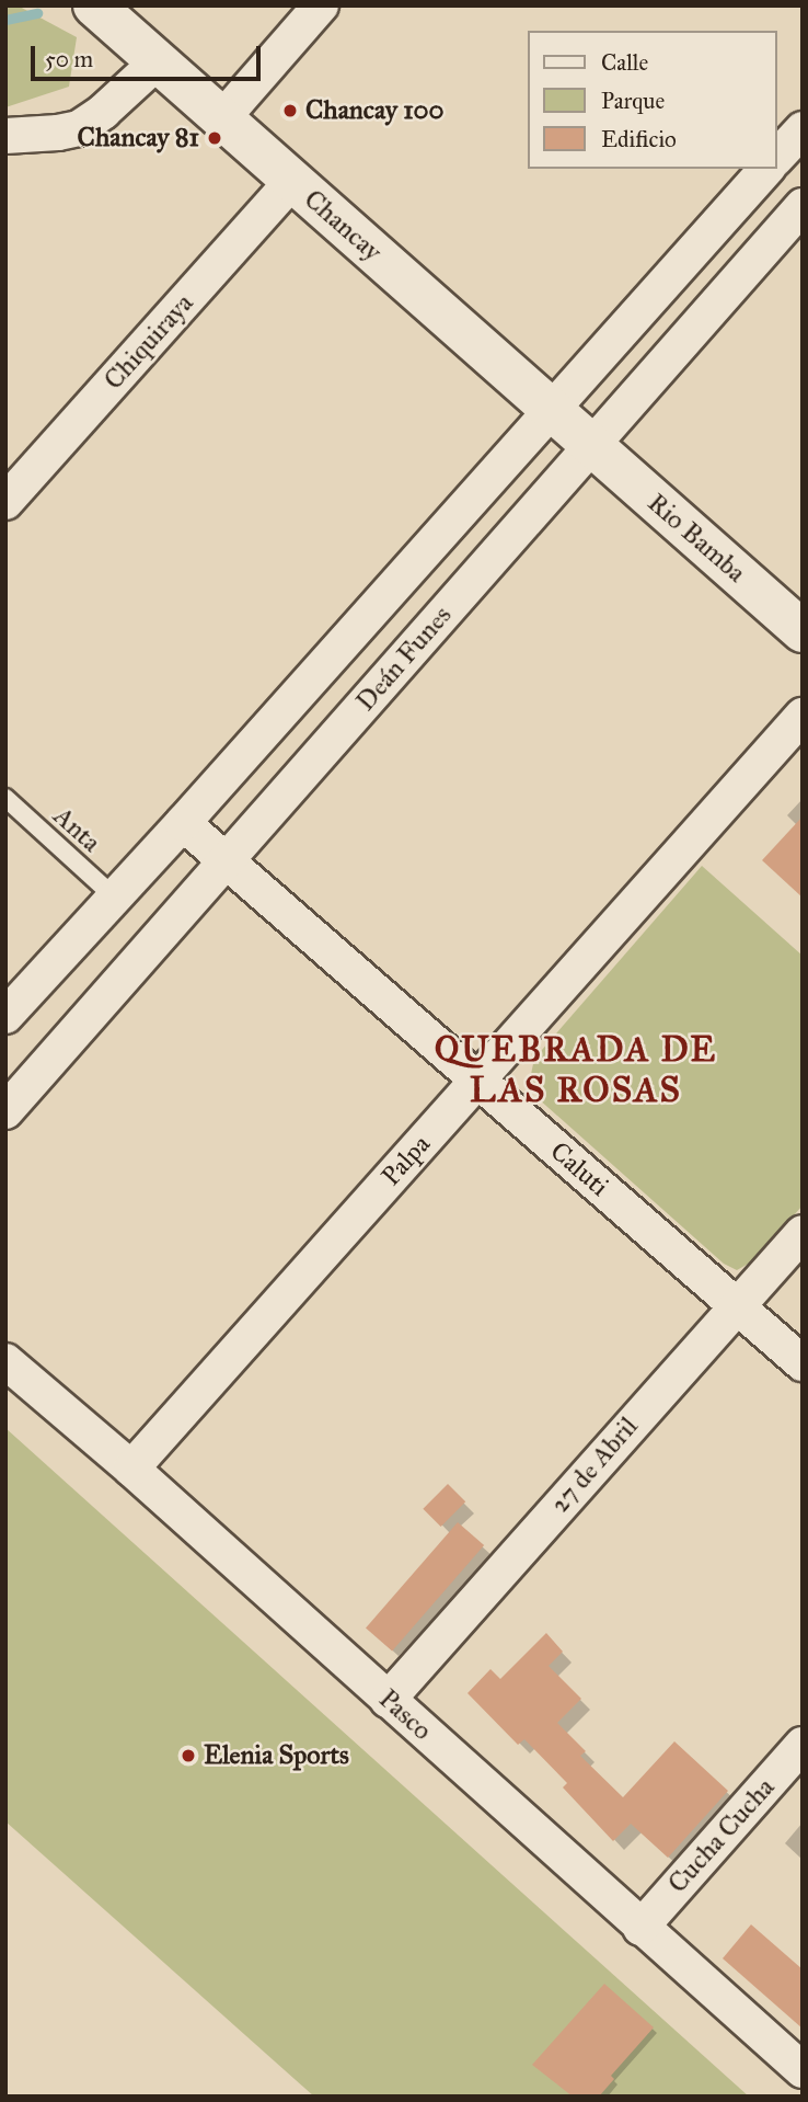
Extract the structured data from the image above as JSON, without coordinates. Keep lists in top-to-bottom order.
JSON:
{
  "streets": {
    "main road": ["Chancay", "Rio Bamba"],
    "street": [
      "Chiquiraya",
      "Deán Funes",
      "Palpa",
      "Caluti",
      "27 de Abril",
      "Pasco",
      "Cucha Cucha"
    ],
    "lane": ["Anta"]
  },
  "crossings": [
    ["Chancay", "Chiquiraya"],
    ["Chancay", "Rio Bamba"],
    ["Chancay", "Deán Funes"],
    ["Rio Bamba", "Deán Funes"],
    ["Deán Funes", "Anta"],
    ["Deán Funes", "Caluti"],
    ["Palpa", "Caluti"],
    ["Palpa", "Pasco"],
    ["Caluti", "27 de Abril"],
    ["27 de Abril", "Pasco"],
    ["Pasco", "Cucha Cucha"]
  ],
  "districts": ["QUEBRADA DE LAS ROSAS"],
  "places": ["Chancay 100", "Chancay 81", "Elenia Sports"],
  "legend": ["Calle", "Parque", "Edificio"],
  "scale_bar": "50 m"
}
